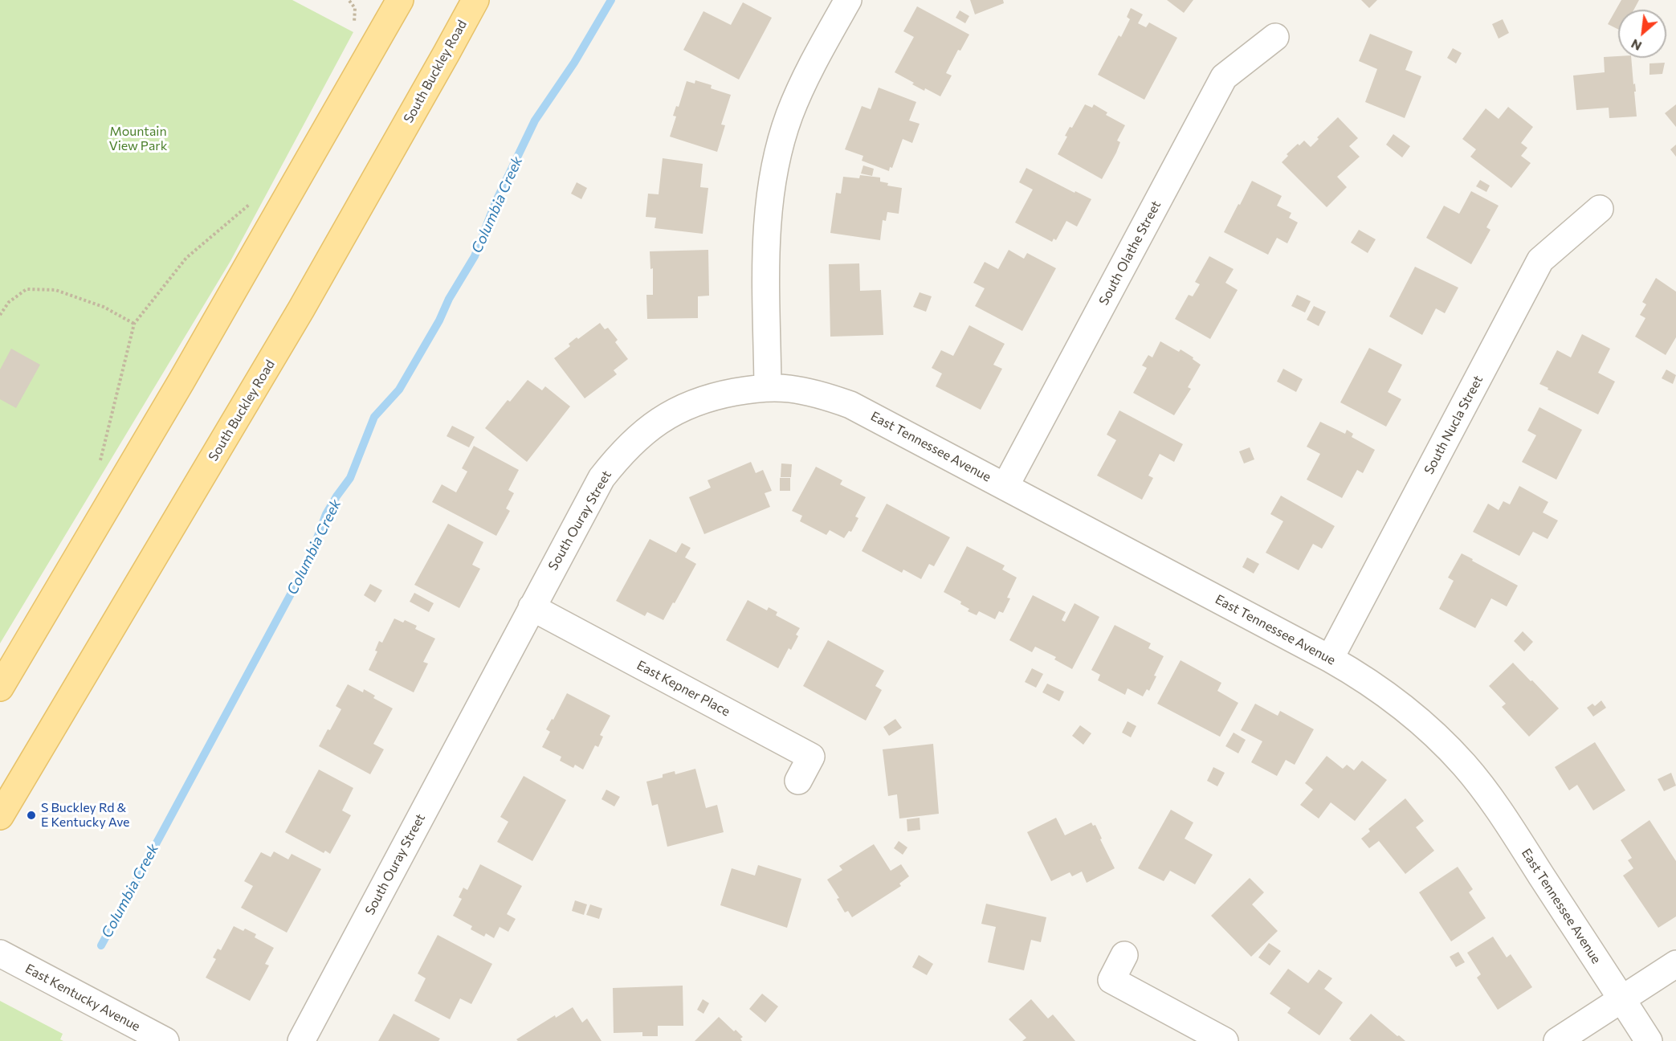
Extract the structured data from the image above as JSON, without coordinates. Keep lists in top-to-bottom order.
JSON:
{
  "streets": {
    "main road": ["South Buckley Road"],
    "street": [
      "South Olathe Street",
      "South Nucla Street",
      "East Tennessee Avenue",
      "South Ouray Street",
      "East Kepner Place",
      "East Kentucky Avenue"
    ]
  },
  "crossings": [
    ["South Olathe Street", "East Tennessee Avenue"],
    ["South Nucla Street", "East Tennessee Avenue"],
    ["East Tennessee Avenue", "South Ouray Street"],
    ["South Ouray Street", "East Kepner Place"]
  ],
  "water": ["Columbia Creek"],
  "parks": ["Mountain View Park"],
  "places": ["S Buckley Rd & E Kentucky Ave"],
  "north": "bottom left"
}
